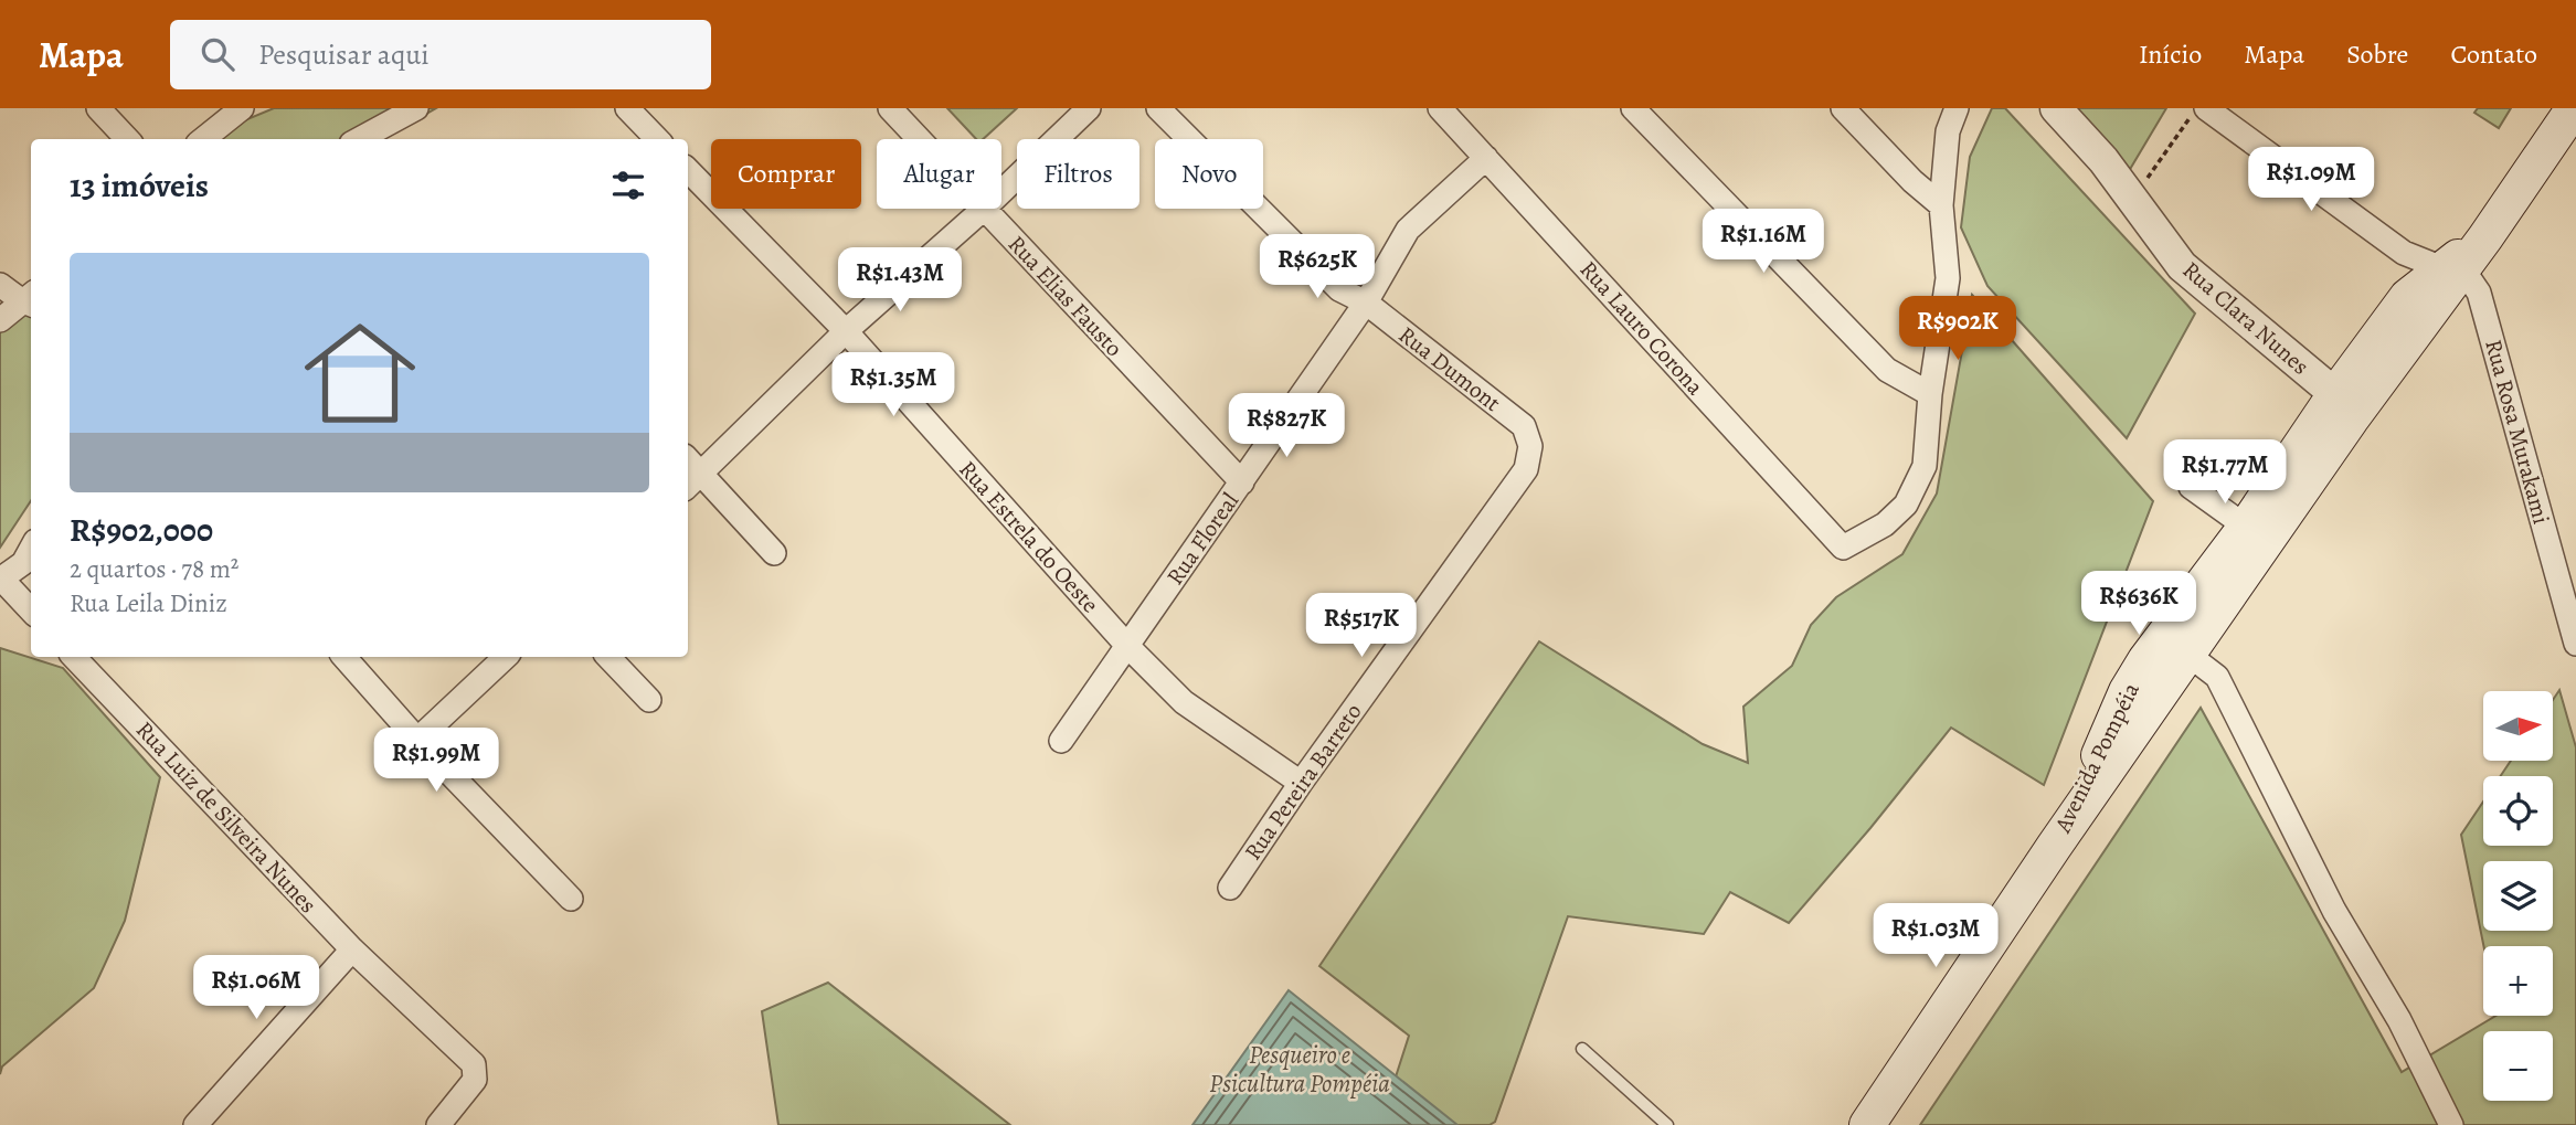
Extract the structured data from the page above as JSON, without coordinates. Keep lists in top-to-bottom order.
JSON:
{
  "streets": {
    "main road": ["Avenida Pompéia"],
    "street": [
      "Rua Elias Fausto",
      "Rua Clara Nunes",
      "Rua Lauro Corona",
      "Rua Dumont",
      "Rua Rosa Murakami",
      "Rua Estrela do Oeste",
      "Rua Floreal",
      "Rua Pereira Barreto",
      "Rua Luiz de Silveira Nunes"
    ]
  },
  "crossings": [
    ["Rua Elias Fausto", "Rua Floreal"],
    ["Rua Clara Nunes", "Avenida Pompéia"],
    ["Rua Lauro Corona", "Rua Floreal"],
    ["Rua Dumont", "Rua Floreal"],
    ["Rua Dumont", "Rua Pereira Barreto"],
    ["Rua Rosa Murakami", "Avenida Pompéia"],
    ["Rua Estrela do Oeste", "Rua Floreal"],
    ["Rua Estrela do Oeste", "Rua Pereira Barreto"]
  ],
  "water": ["Pesqueiro e Psicultura Pompéia"],
  "north": "right",
  "page": {
    "header": "Mapa",
    "search": "Pesquisar aqui",
    "nav": [
      "Início",
      "Mapa",
      "Sobre",
      "Contato"
    ],
    "chip": [
      "Comprar",
      "Alugar",
      "Filtros",
      "Novo"
    ],
    "heading": "13 imóveis",
    "price": [
      "R$1.09M",
      "R$1.16M",
      "R$625K",
      "R$1.43M",
      "R$902K",
      "R$1.35M",
      "R$827K",
      "R$1.77M",
      "R$636K",
      "R$517K",
      "R$1.99M",
      "R$1.03M",
      "R$1.06M"
    ],
    "list": [
      {
        "name": "R$902,000",
        "note": "2 quartos · 78 m² · Rua Leila Diniz"
      }
    ],
    "map_buttons": ["+", "−"]
  }
}
